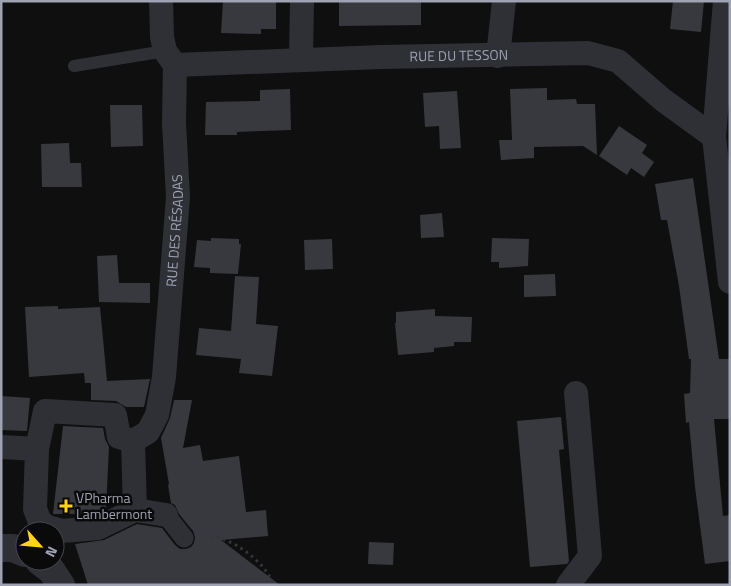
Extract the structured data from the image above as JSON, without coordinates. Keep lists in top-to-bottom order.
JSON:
{
  "streets": {
    "street": ["RUE DU TESSON", "RUE DES RÉSADAS"]
  },
  "crossings": [
    ["RUE DU TESSON", "RUE DES RÉSADAS"]
  ],
  "places": {
    "health": ["VPharma Lambermont"]
  },
  "north": "bottom right"
}
